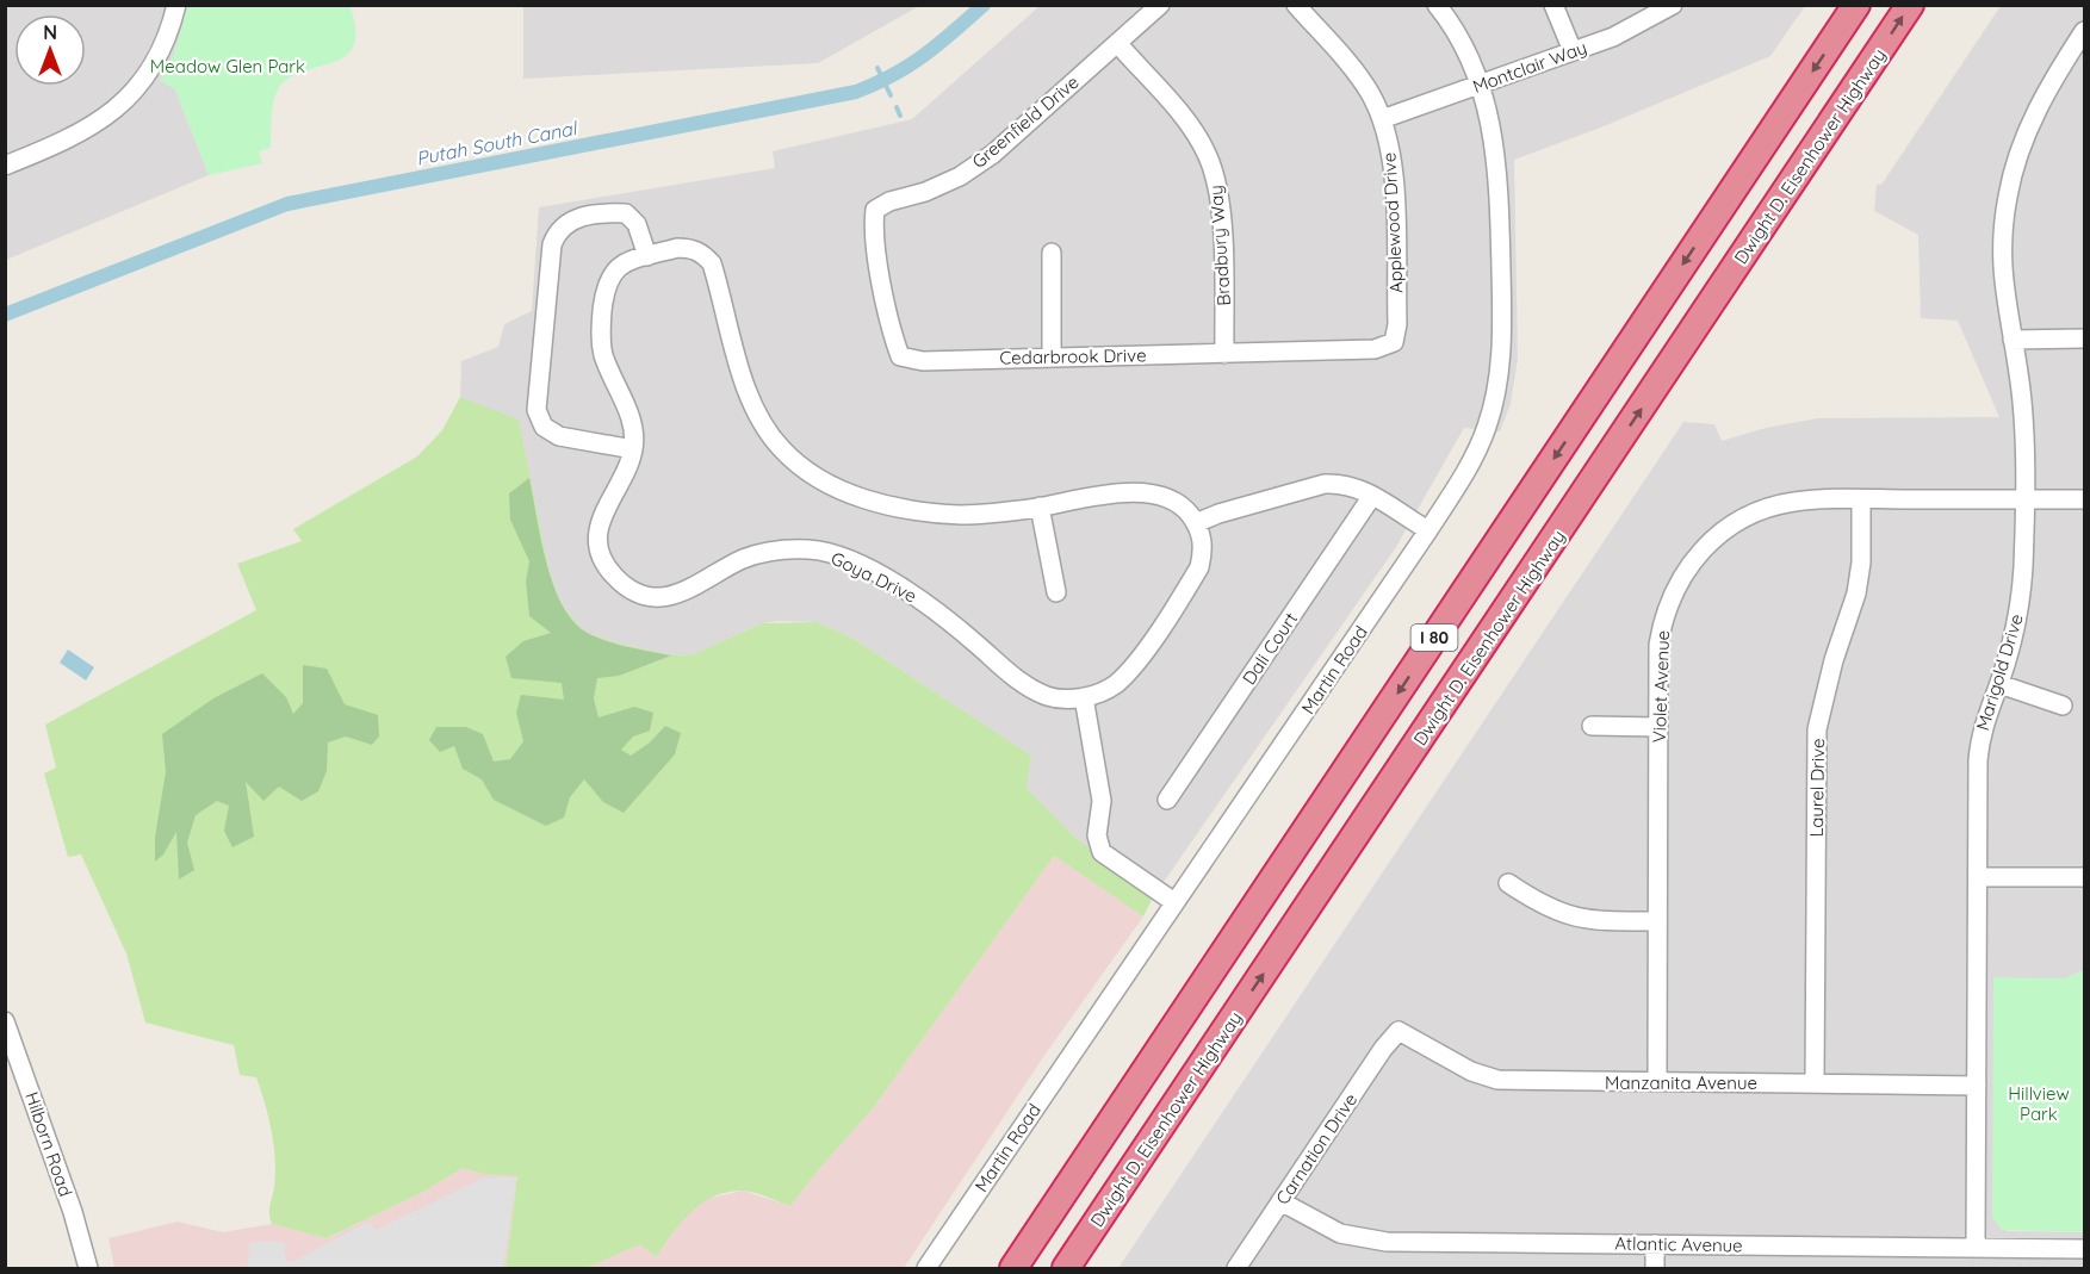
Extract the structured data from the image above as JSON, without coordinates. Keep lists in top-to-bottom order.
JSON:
{
  "streets": {
    "highway": ["Dwight D. Eisenhower Highway", "I 80"],
    "street": [
      "Montclair Way",
      "Greenfield Drive",
      "Applewood Drive",
      "Bradbury Way",
      "Cedarbrook Drive",
      "Goya Drive",
      "Dali Court",
      "Martin Road",
      "Marigold Drive",
      "Violet Avenue",
      "Laurel Drive",
      "Manzanita Avenue",
      "Hilborn Road",
      "Carnation Drive",
      "Atlantic Avenue"
    ]
  },
  "crossings": [
    ["Montclair Way", "Applewood Drive"],
    ["Montclair Way", "Martin Road"],
    ["Greenfield Drive", "Bradbury Way"],
    ["Greenfield Drive", "Cedarbrook Drive"],
    ["Applewood Drive", "Cedarbrook Drive"],
    ["Bradbury Way", "Cedarbrook Drive"],
    ["Marigold Drive", "Violet Avenue"],
    ["Marigold Drive", "Manzanita Avenue"],
    ["Marigold Drive", "Atlantic Avenue"],
    ["Violet Avenue", "Laurel Drive"],
    ["Violet Avenue", "Manzanita Avenue"],
    ["Laurel Drive", "Manzanita Avenue"],
    ["Manzanita Avenue", "Carnation Drive"],
    ["Carnation Drive", "Atlantic Avenue"]
  ],
  "water": ["Putah South Canal"],
  "parks": ["Meadow Glen Park", "Hillview Park"],
  "north": "top"
}
